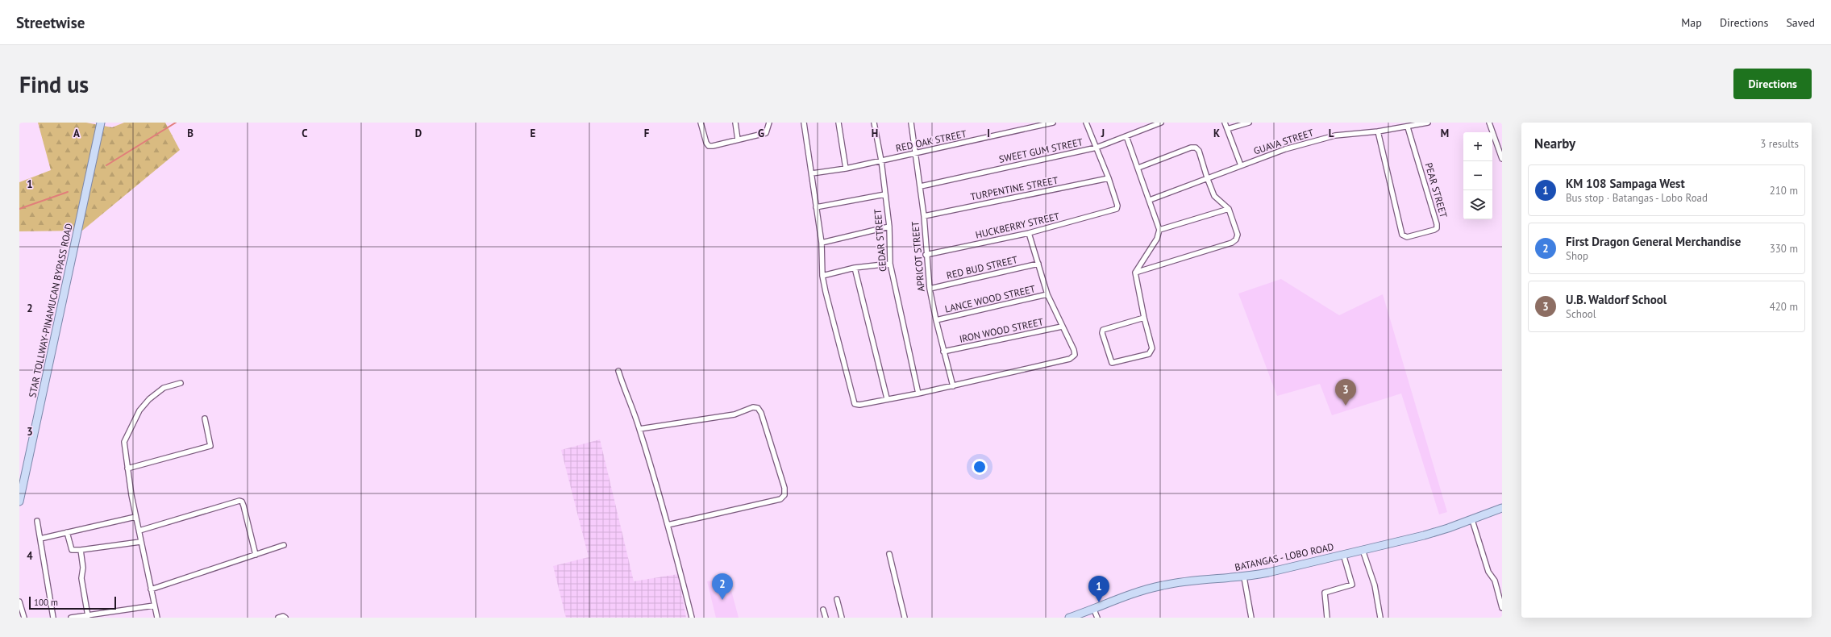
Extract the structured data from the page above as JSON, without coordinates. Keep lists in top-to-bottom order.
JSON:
{
  "streets": {
    "main road": ["STAR TOLLWAY-PINAMUCAN BYPASS ROAD", "BATANGAS - LOBO ROAD"],
    "street": [
      "RED OAK STREET",
      "GUAVA STREET",
      "SWEET GUM STREET",
      "TURPENTINE STREET",
      "PEAR STREET",
      "HUCKBERRY STREET",
      "CEDAR STREET",
      "APRICOT STREET",
      "RED BUD STREET",
      "LANCE WOOD STREET",
      "IRON WOOD STREET"
    ]
  },
  "crossings": [
    ["RED OAK STREET", "CEDAR STREET"],
    ["RED OAK STREET", "APRICOT STREET"],
    ["GUAVA STREET", "PEAR STREET"],
    ["SWEET GUM STREET", "APRICOT STREET"],
    ["TURPENTINE STREET", "HUCKBERRY STREET"],
    ["TURPENTINE STREET", "APRICOT STREET"],
    ["HUCKBERRY STREET", "APRICOT STREET"],
    ["APRICOT STREET", "RED BUD STREET"],
    ["APRICOT STREET", "LANCE WOOD STREET"],
    ["APRICOT STREET", "IRON WOOD STREET"]
  ],
  "scale_bar": "100 m",
  "page": {
    "header": "Streetwise",
    "nav": ["Map", "Directions", "Saved"],
    "buttons": "Directions",
    "title": "Find us",
    "heading": ["Nearby", "3 results"],
    "map_buttons": ["+", "−"],
    "list": [
      {
        "mark": "1",
        "name": "KM 108 Sampaga West",
        "note": "Bus stop · Batangas - Lobo Road",
        "value": "210 m"
      },
      {
        "mark": "2",
        "name": "First Dragon General Merchandise",
        "note": "Shop",
        "value": "330 m"
      },
      {
        "mark": "3",
        "name": "U.B. Waldorf School",
        "note": "School",
        "value": "420 m"
      }
    ],
    "pins": ["3", "2", "1"],
    "scale": "100 m"
  },
  "grid": {
    "columns": [
      "A",
      "B",
      "C",
      "D",
      "E",
      "F",
      "G",
      "H",
      "I",
      "J",
      "K",
      "L",
      "M"
    ],
    "rows": [
      "1",
      "2",
      "3",
      "4"
    ]
  }
}
